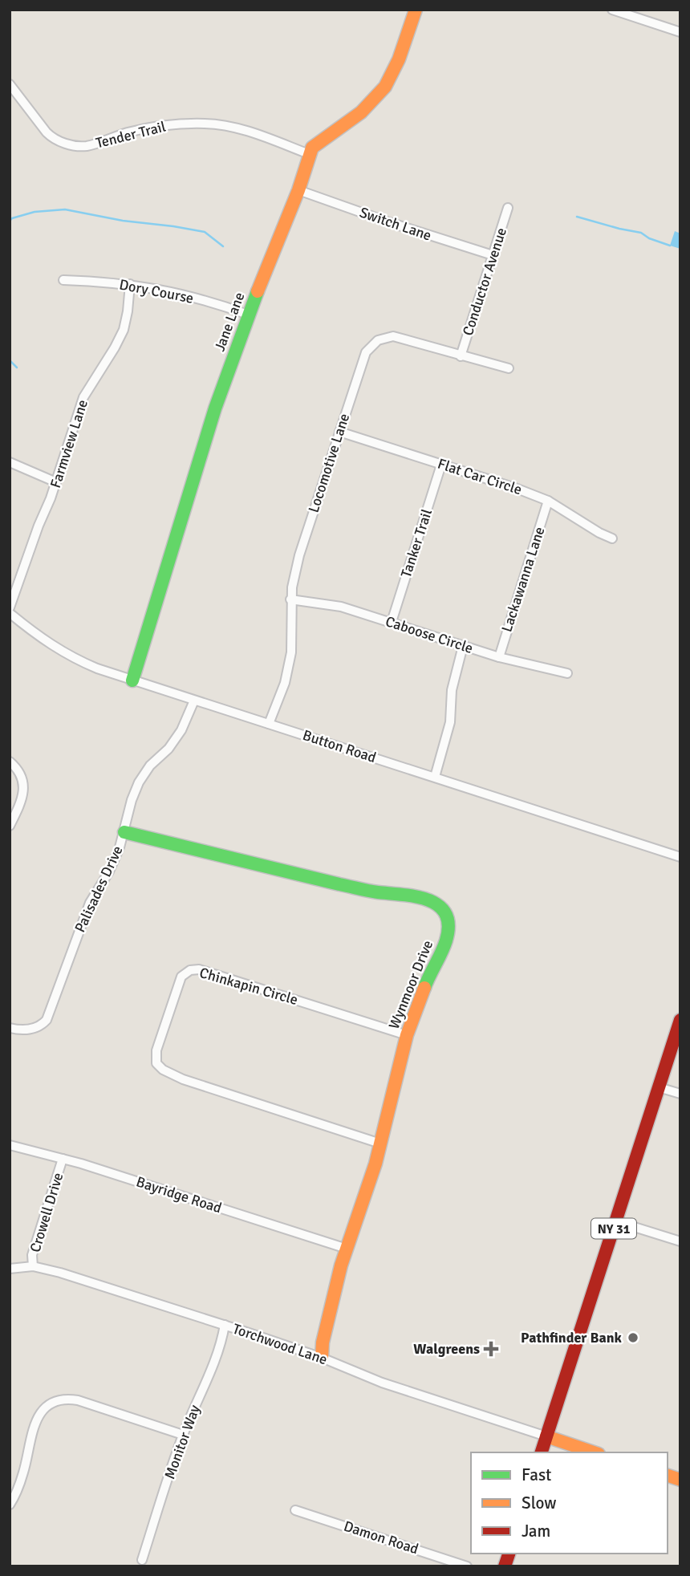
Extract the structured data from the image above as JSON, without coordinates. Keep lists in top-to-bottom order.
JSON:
{
  "streets": {
    "street": [
      "Tender Trail",
      "Switch Lane",
      "Conductor Avenue",
      "Dory Course",
      "Jane Lane",
      "Farmview Lane",
      "Locomotive Lane",
      "Flat Car Circle",
      "Tanker Trail",
      "Lackawanna Lane",
      "Caboose Circle",
      "Button Road",
      "Palisades Drive",
      "Wynmoor Drive",
      "Chinkapin Circle",
      "Bayridge Road",
      "Crowell Drive",
      "NY 31",
      "Torchwood Lane",
      "Monitor Way",
      "Damon Road"
    ]
  },
  "crossings": [
    ["Tender Trail", "Jane Lane"],
    ["Switch Lane", "Conductor Avenue"],
    ["Switch Lane", "Jane Lane"],
    ["Conductor Avenue", "Locomotive Lane"],
    ["Dory Course", "Jane Lane"],
    ["Dory Course", "Farmview Lane"],
    ["Jane Lane", "Button Road"],
    ["Locomotive Lane", "Flat Car Circle"],
    ["Locomotive Lane", "Caboose Circle"],
    ["Locomotive Lane", "Button Road"],
    ["Flat Car Circle", "Tanker Trail"],
    ["Flat Car Circle", "Lackawanna Lane"],
    ["Tanker Trail", "Caboose Circle"],
    ["Lackawanna Lane", "Caboose Circle"],
    ["Button Road", "Palisades Drive"],
    ["Palisades Drive", "Wynmoor Drive"],
    ["Wynmoor Drive", "Chinkapin Circle"],
    ["Wynmoor Drive", "Bayridge Road"],
    ["Wynmoor Drive", "Torchwood Lane"],
    ["Bayridge Road", "Crowell Drive"],
    ["Crowell Drive", "Torchwood Lane"],
    ["NY 31", "Torchwood Lane"],
    ["Torchwood Lane", "Monitor Way"]
  ],
  "places": {
    "other": ["Pathfinder Bank"],
    "health": ["Walgreens"]
  },
  "legend": ["Fast", "Slow", "Jam"]
}
